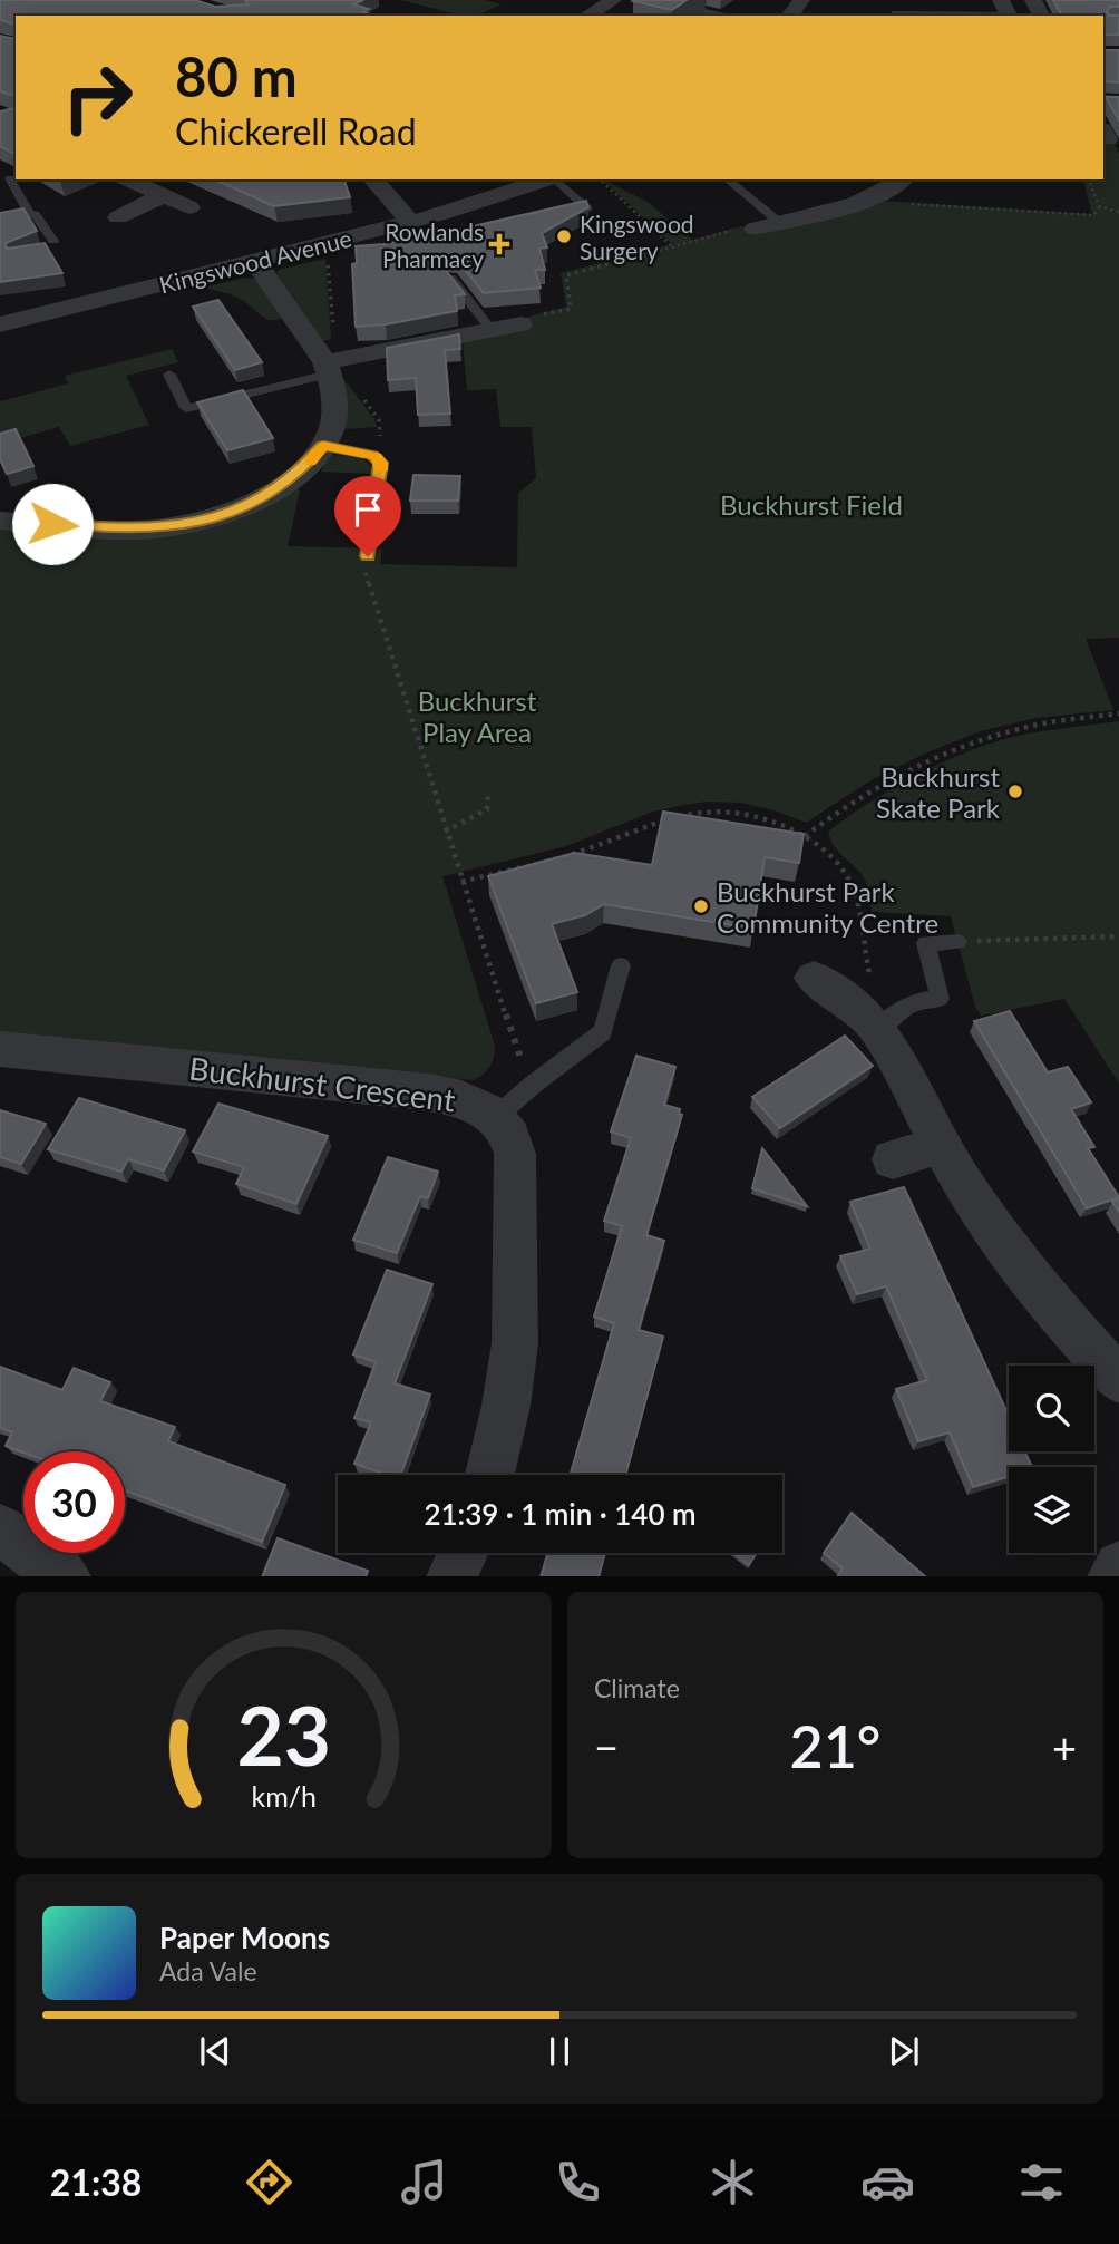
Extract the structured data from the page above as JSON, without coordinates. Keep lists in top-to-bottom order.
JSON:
{
  "streets": {
    "street": ["Kingswood Avenue", "Buckhurst Crescent"]
  },
  "parks": ["Buckhurst Field", "Buckhurst Play Area"],
  "places": {
    "other": ["Kingswood Surgery", "Buckhurst Skate Park", "Buckhurst Park Community Centre"],
    "health": ["Rowlands Pharmacy"]
  },
  "page": {
    "turn": ["80 m", "Chickerell Road"],
    "limit": "30",
    "trip": "21:39 · 1 min · 140 m",
    "tile": "Climate",
    "heat": ["−", "21°", "+"],
    "song": ["Paper Moons", "Ada Vale"],
    "tabs": "21:38",
    "gauge": ["23", "km/h"]
  }
}
